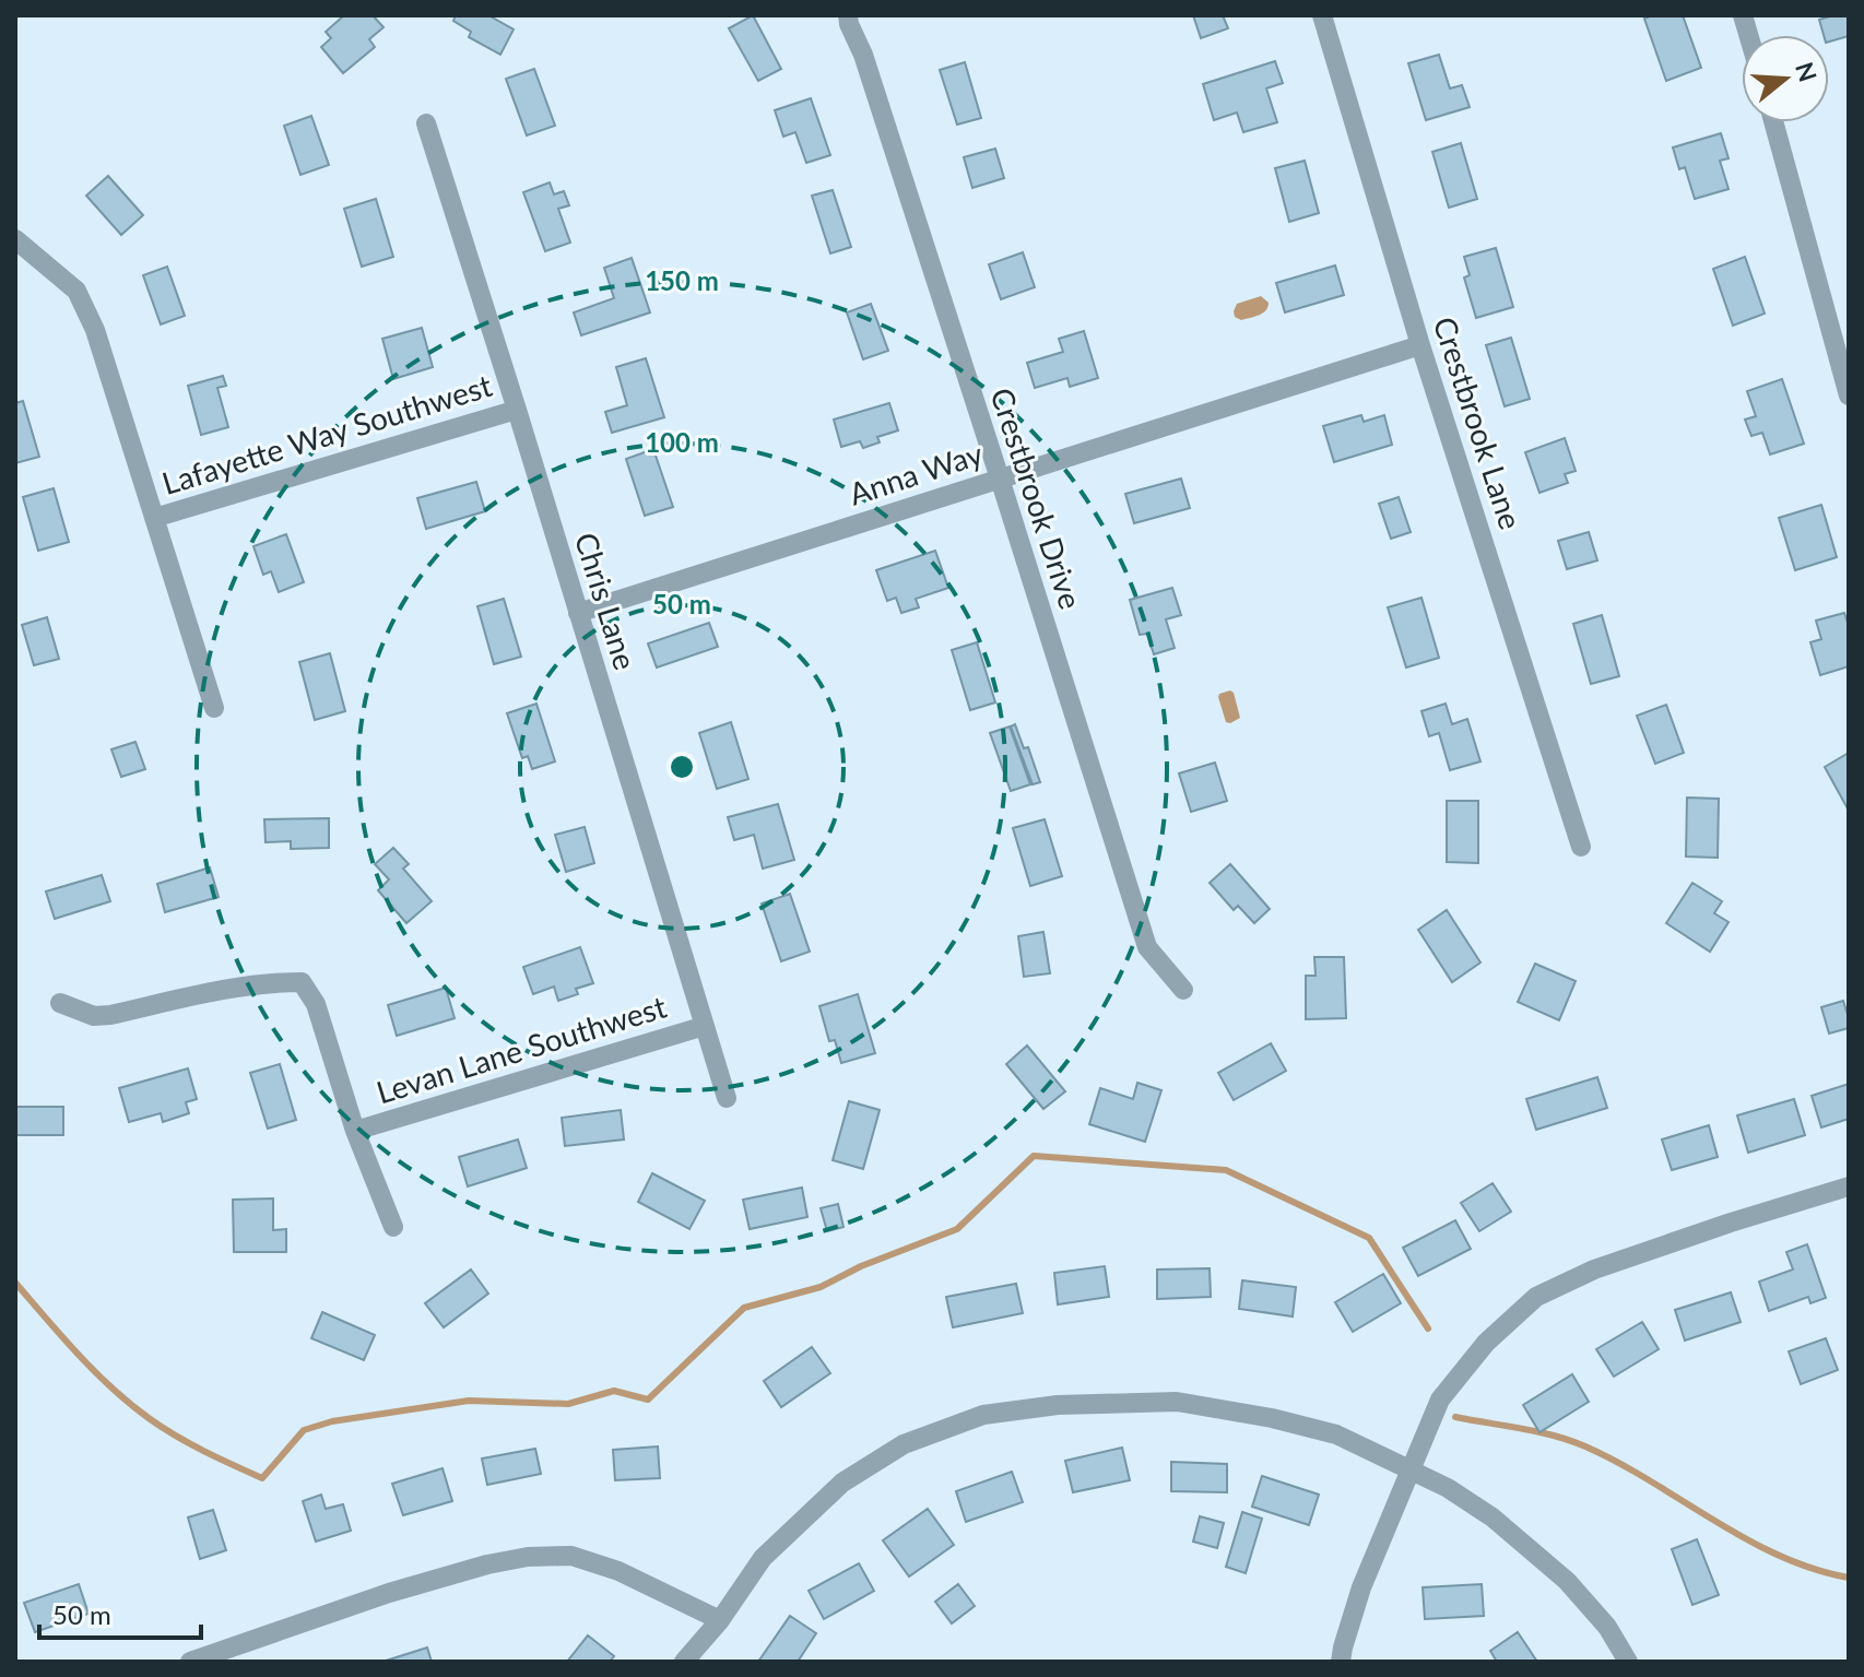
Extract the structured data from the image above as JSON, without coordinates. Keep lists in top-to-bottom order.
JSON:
{
  "streets": {
    "street": [
      "Crestbrook Lane",
      "Lafayette Way Southwest",
      "Anna Way",
      "Crestbrook Drive",
      "Chris Lane",
      "Levan Lane Southwest"
    ]
  },
  "crossings": [
    ["Crestbrook Lane", "Anna Way"],
    ["Lafayette Way Southwest", "Chris Lane"],
    ["Anna Way", "Crestbrook Drive"],
    ["Anna Way", "Chris Lane"],
    ["Chris Lane", "Levan Lane Southwest"]
  ],
  "scale_bar": "50 m",
  "north": "right",
  "rings": ["150 m", "100 m", "50 m"]
}
